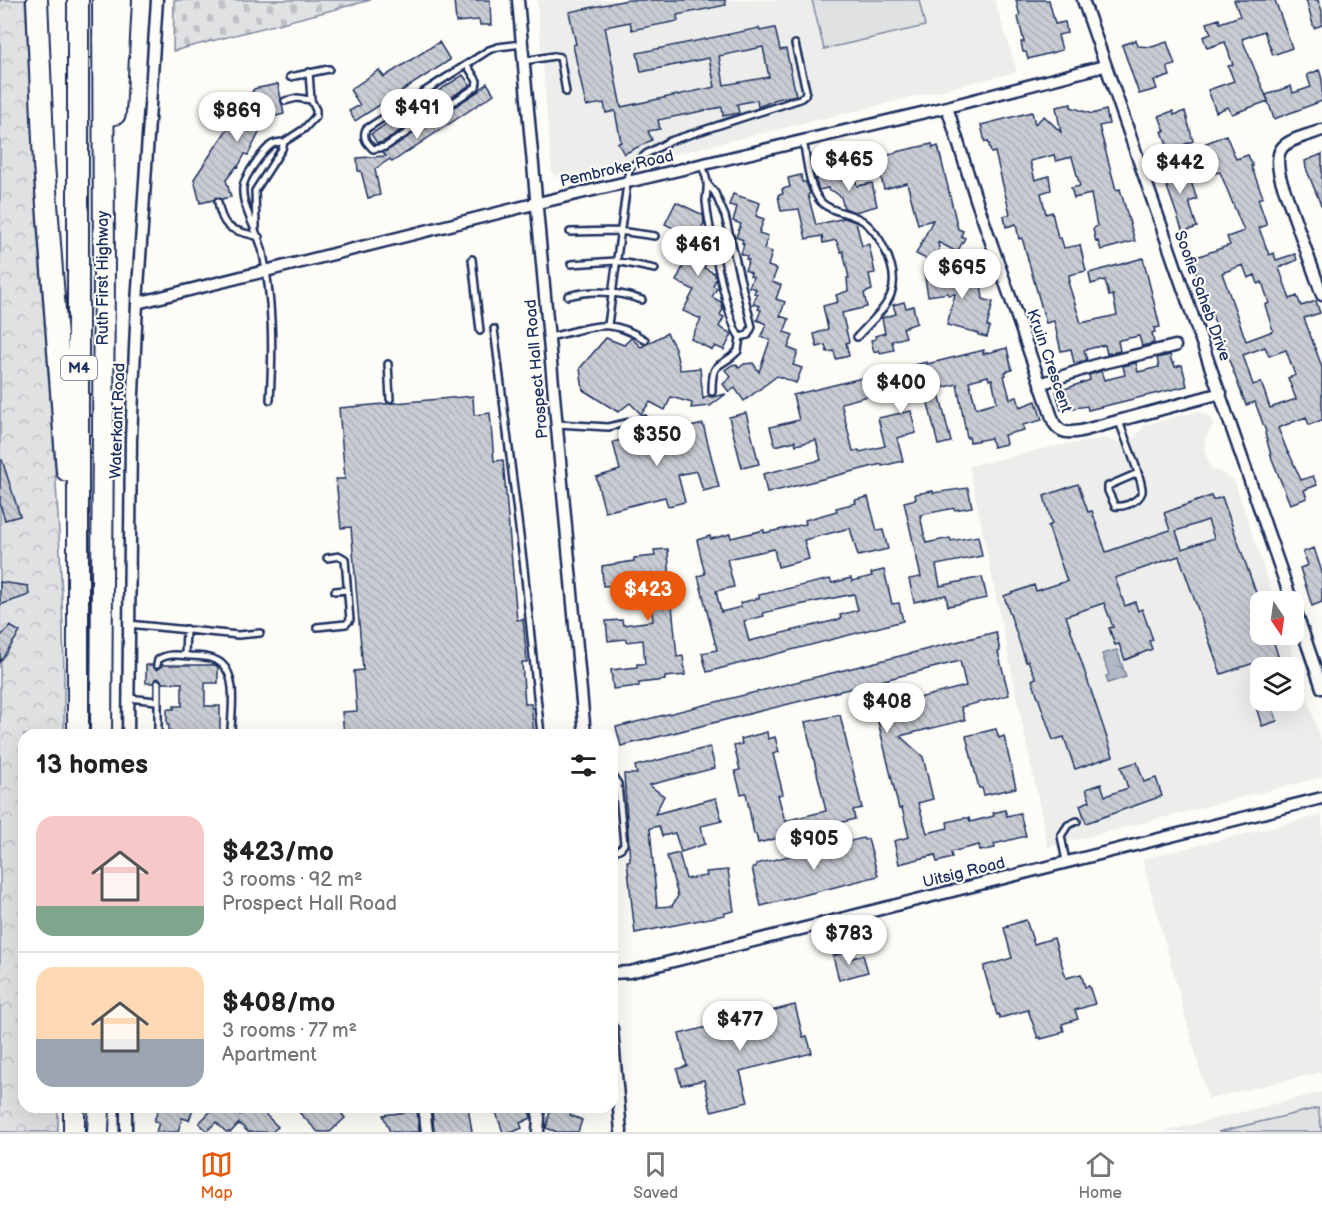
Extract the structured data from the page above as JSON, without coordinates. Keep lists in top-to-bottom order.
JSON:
{
  "streets": {
    "highway": ["Ruth First Highway", "M4"],
    "street": [
      "Pembroke Road",
      "Soofie Saheb Drive",
      "Kruin Crescent",
      "Prospect Hall Road",
      "Waterkant Road",
      "Uitsig Road"
    ]
  },
  "crossings": [
    ["Pembroke Road", "Soofie Saheb Drive"],
    ["Pembroke Road", "Kruin Crescent"],
    ["Pembroke Road", "Prospect Hall Road"],
    ["Pembroke Road", "Waterkant Road"],
    ["Soofie Saheb Drive", "Kruin Crescent"]
  ],
  "north": "bottom",
  "page": {
    "price": [
      "$491",
      "$869",
      "$465",
      "$442",
      "$461",
      "$695",
      "$400",
      "$350",
      "$423",
      "$408",
      "$905",
      "$783",
      "$477"
    ],
    "heading": "13 homes",
    "list": [
      {
        "name": "$423/mo",
        "note": "3 rooms · 92 m² · Prospect Hall Road"
      },
      {
        "name": "$408/mo",
        "note": "3 rooms · 77 m² · Apartment"
      }
    ],
    "tabs": ["Map", "Saved", "Home"]
  }
}
